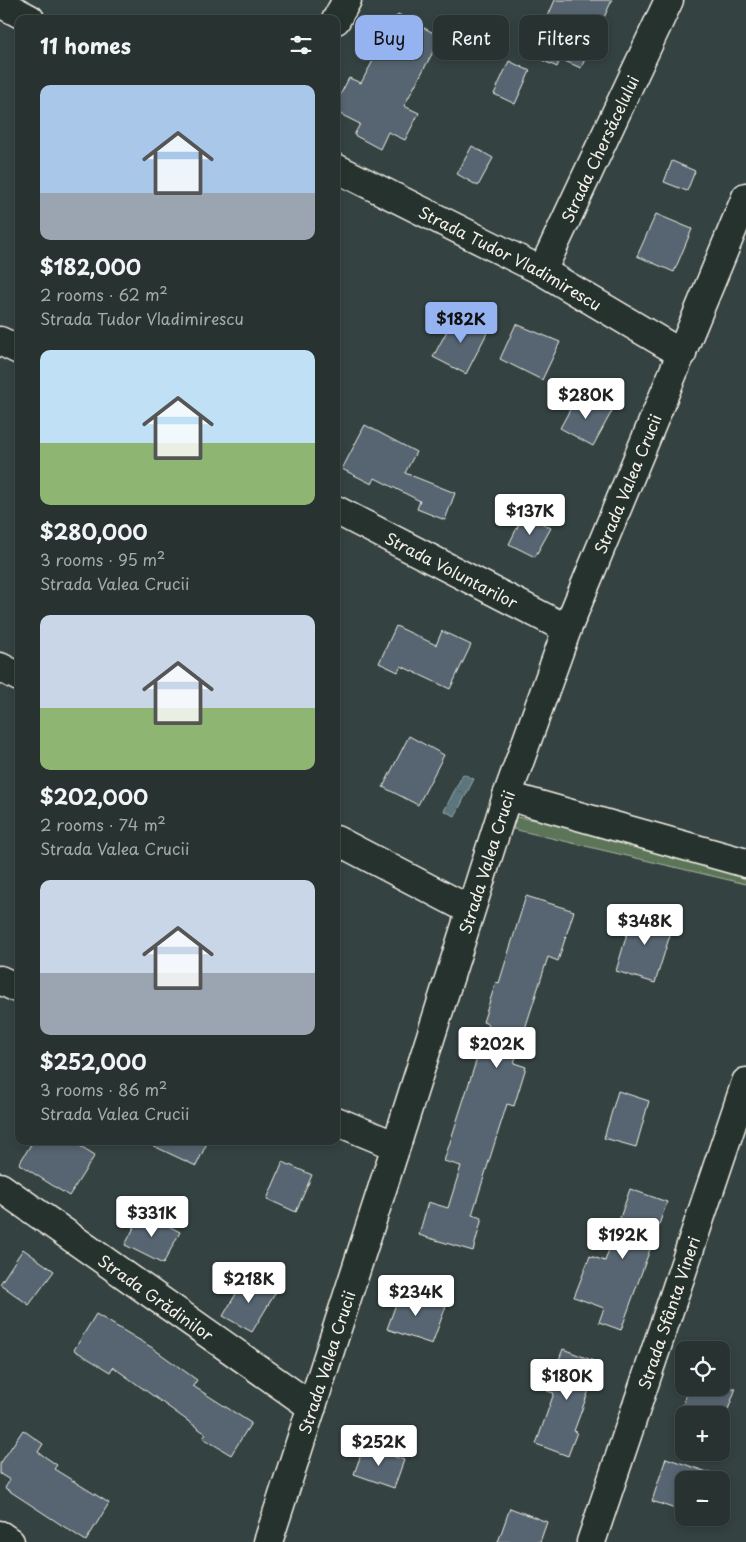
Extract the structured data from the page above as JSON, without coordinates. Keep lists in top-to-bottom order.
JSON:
{
  "streets": {
    "street": [
      "Strada Chersăcelului",
      "Strada Tudor Vladimirescu",
      "Strada Valea Crucii",
      "Strada Voluntarilor",
      "Strada Grădinilor",
      "Strada Sfânta Vineri"
    ]
  },
  "crossings": [
    ["Strada Chersăcelului", "Strada Tudor Vladimirescu"],
    ["Strada Tudor Vladimirescu", "Strada Valea Crucii"],
    ["Strada Valea Crucii", "Strada Voluntarilor"],
    ["Strada Valea Crucii", "Strada Grădinilor"]
  ],
  "page": {
    "chip": ["Buy", "Rent", "Filters"],
    "heading": "11 homes",
    "list": [
      {
        "name": "$182,000",
        "note": "2 rooms · 62 m² · Strada Tudor Vladimirescu"
      },
      {
        "name": "$280,000",
        "note": "3 rooms · 95 m² · Strada Valea Crucii"
      },
      {
        "name": "$202,000",
        "note": "2 rooms · 74 m² · Strada Valea Crucii"
      },
      {
        "name": "$252,000",
        "note": "3 rooms · 86 m² · Strada Valea Crucii"
      }
    ],
    "price": [
      "$182K",
      "$280K",
      "$137K",
      "$348K",
      "$202K",
      "$331K",
      "$192K",
      "$218K",
      "$234K",
      "$180K",
      "$252K"
    ],
    "map_buttons": ["+", "−"]
  }
}
